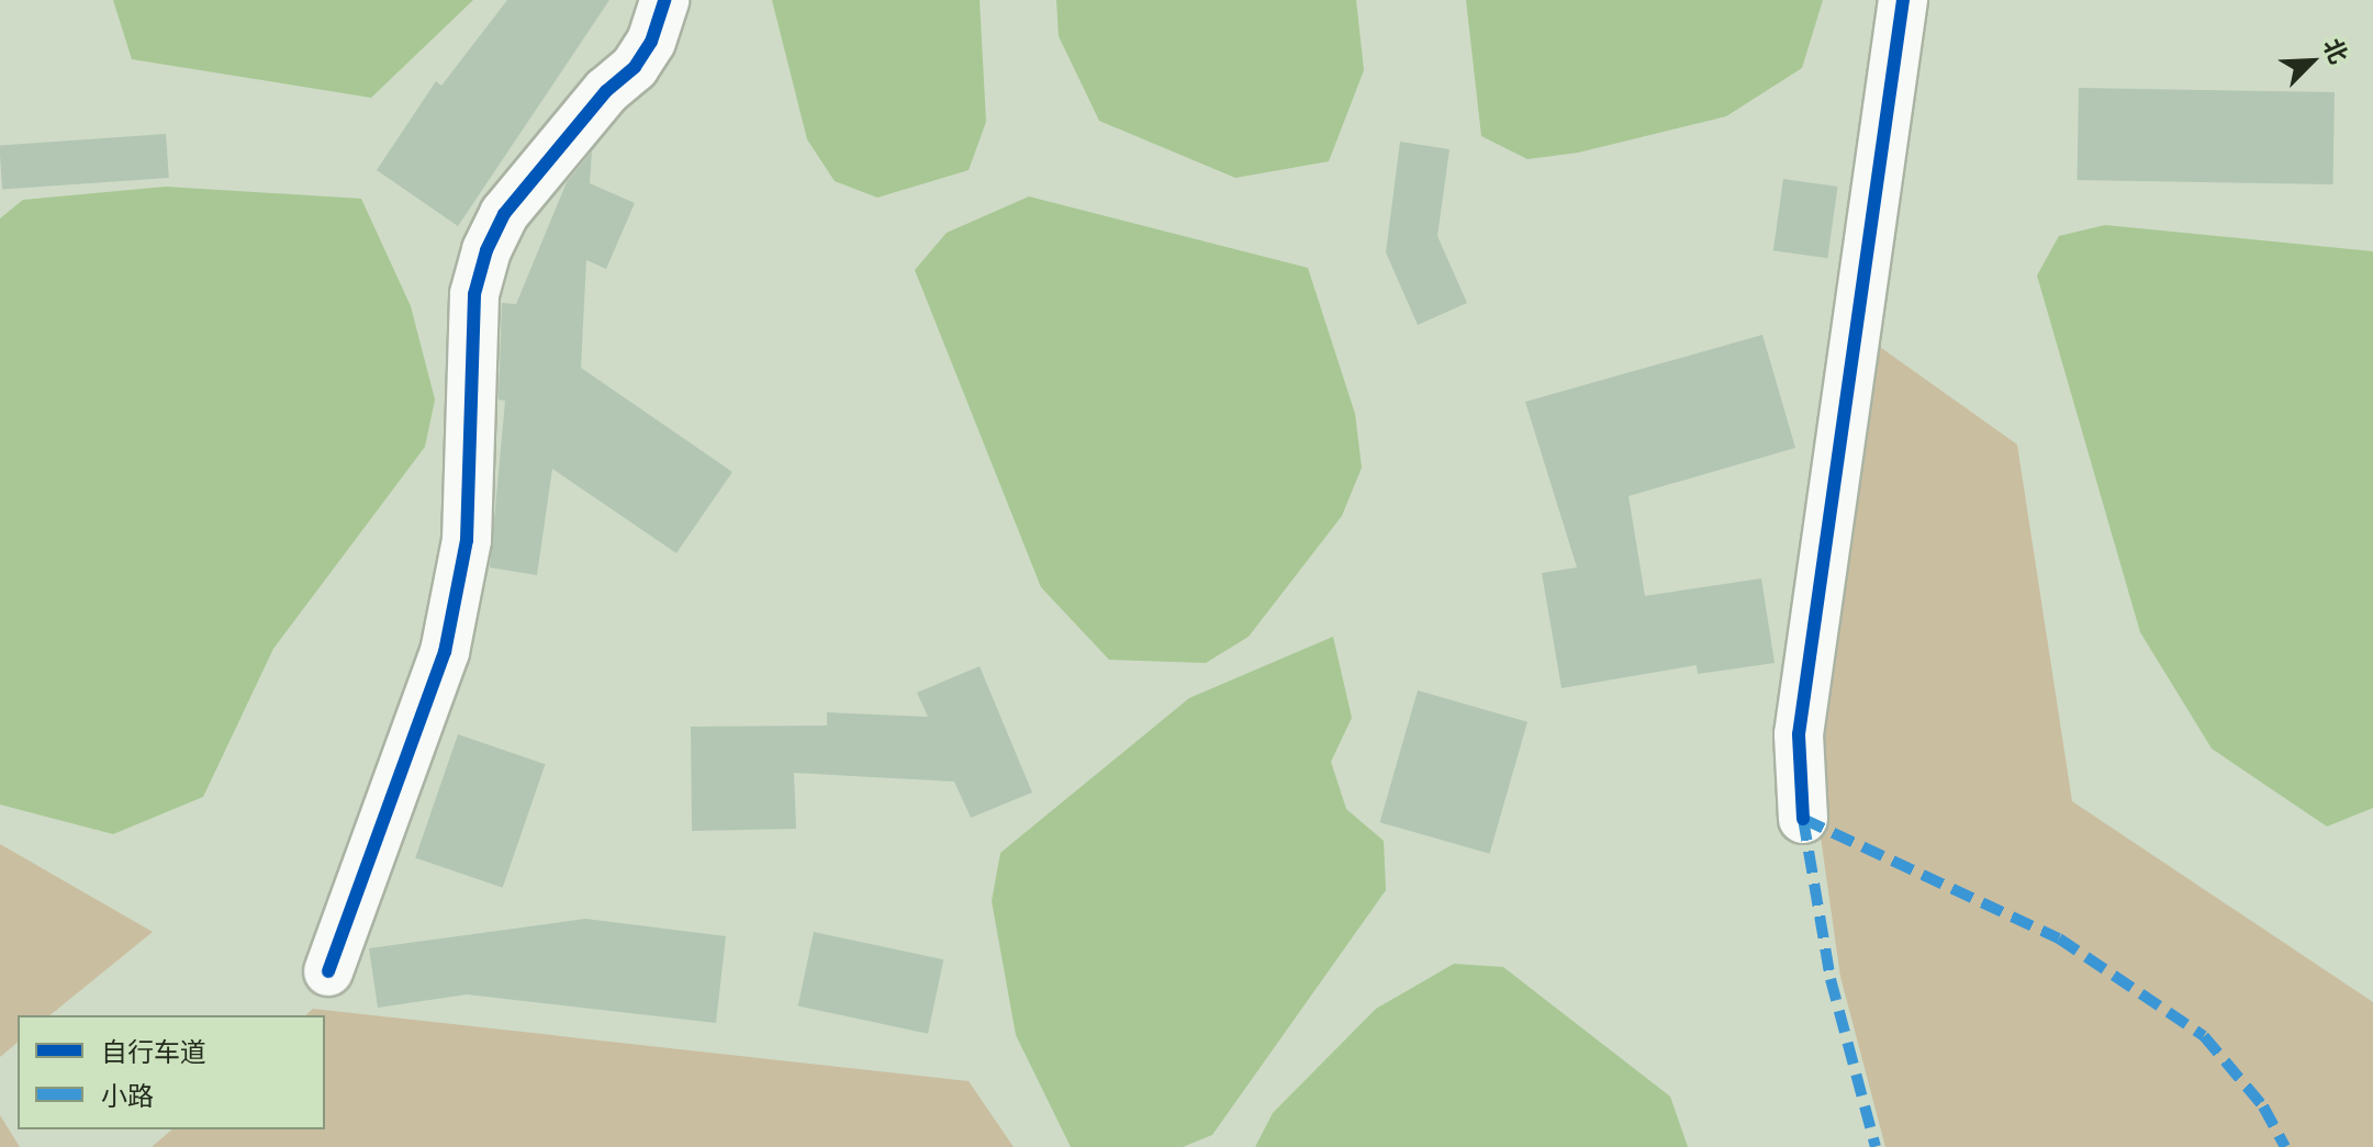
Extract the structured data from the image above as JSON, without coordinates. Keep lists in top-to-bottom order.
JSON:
{
  "legend": ["自行车道", "小路"],
  "north": "top right"
}
